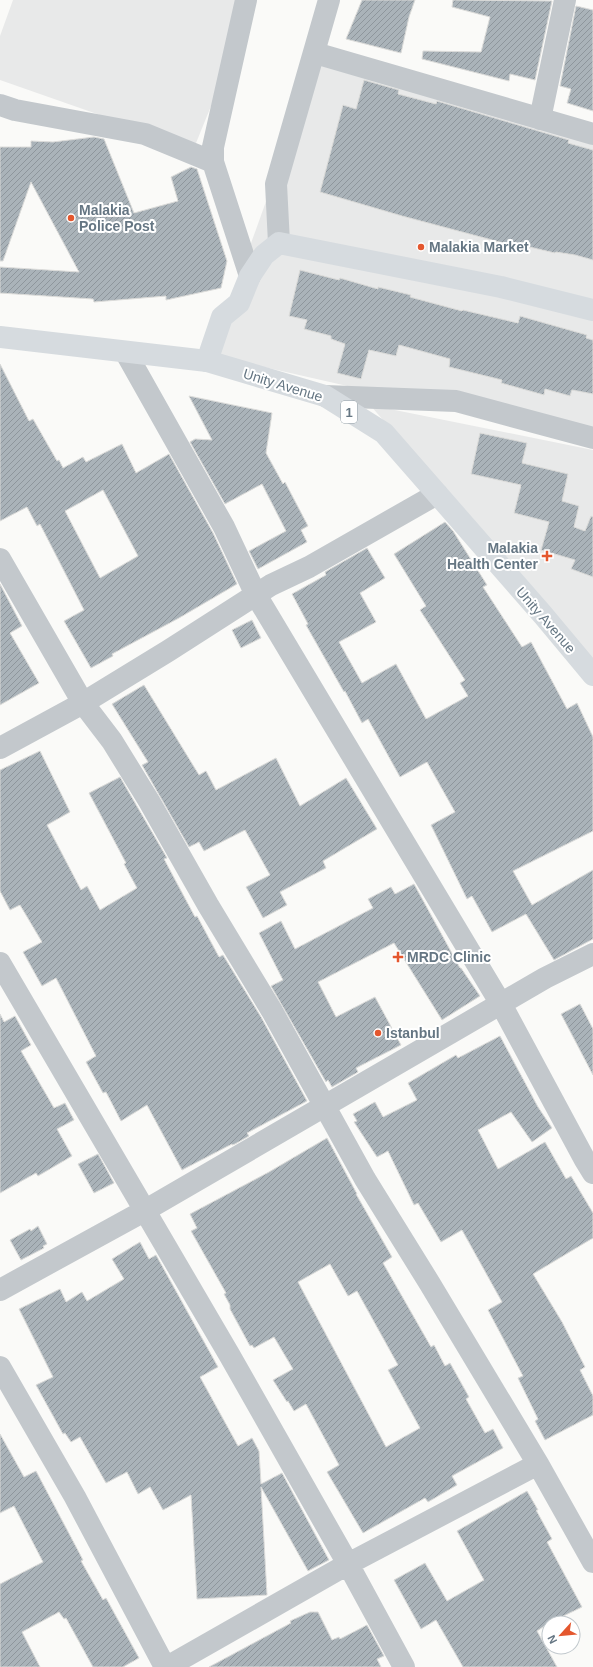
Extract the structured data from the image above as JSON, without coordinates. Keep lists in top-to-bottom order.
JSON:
{
  "streets": {
    "main road": ["Unity Avenue", "1"]
  },
  "places": {
    "other": ["Malakia Police Post", "Malakia Market", "Istanbul"],
    "health": ["Malakia Health Center", "MRDC Clinic"]
  },
  "north": "bottom left"
}
